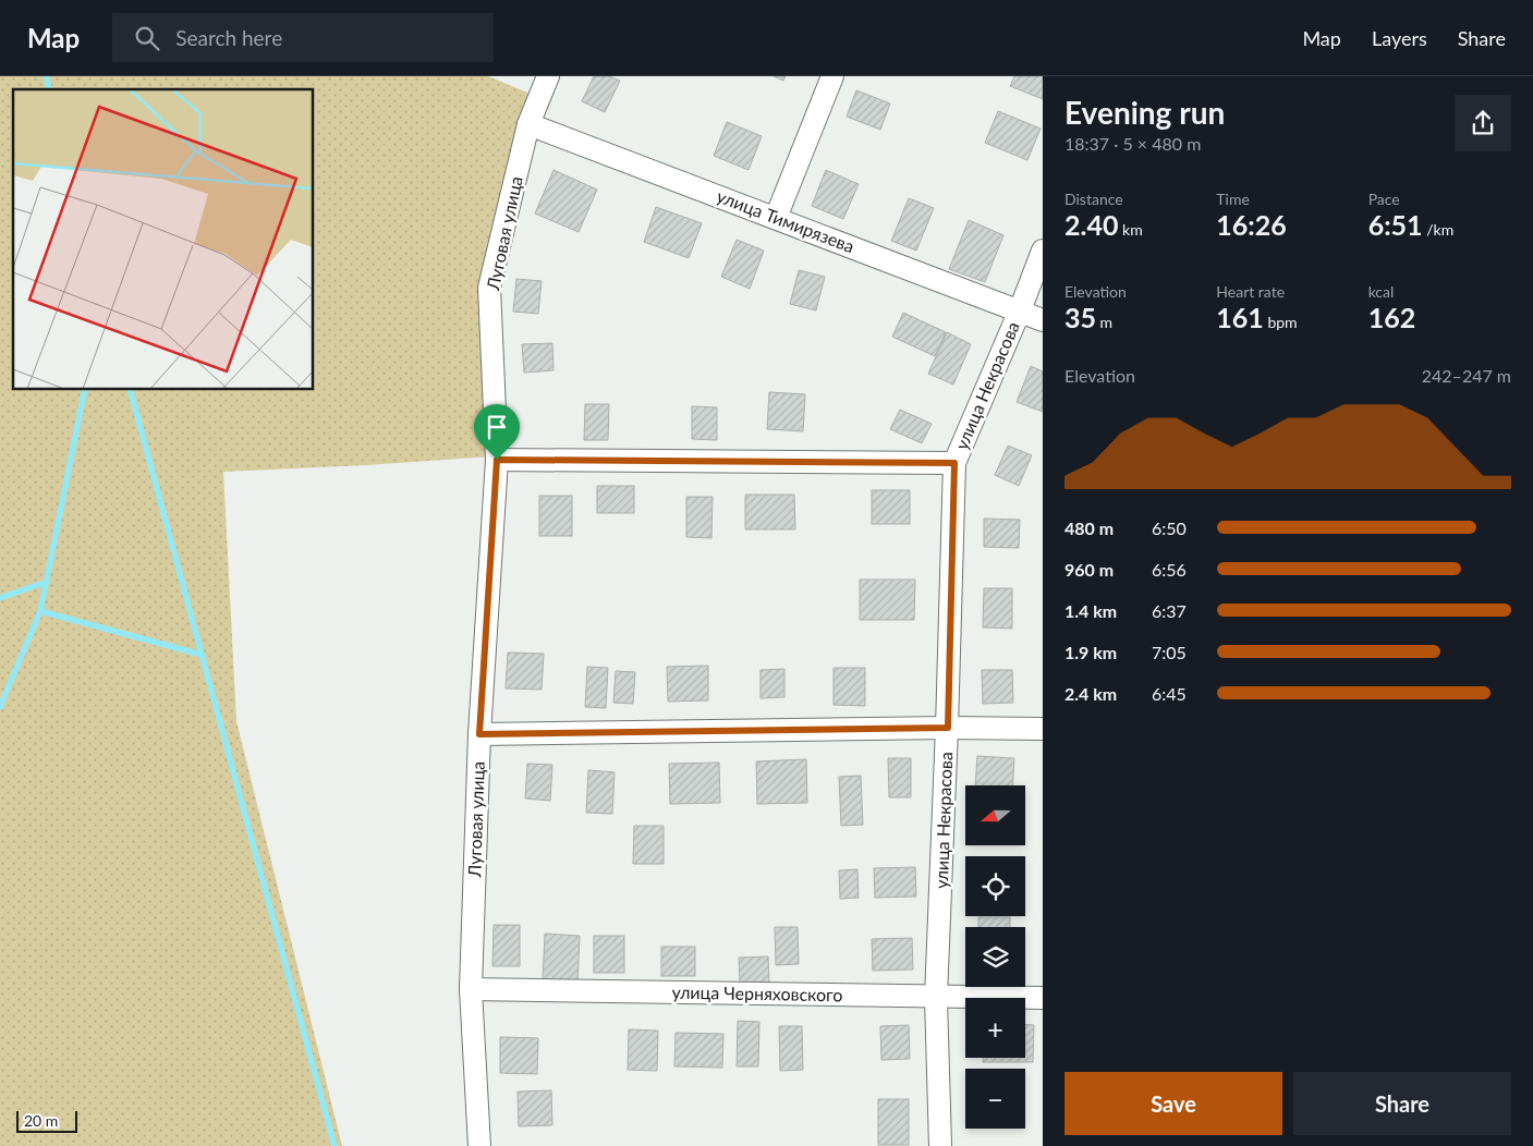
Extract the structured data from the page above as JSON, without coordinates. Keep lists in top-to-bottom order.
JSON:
{
  "streets": {
    "street": [
      "улица Тимирязева",
      "Луговая улица",
      "улица Некрасова",
      "улица Черняховского"
    ]
  },
  "crossings": [
    ["улица Тимирязева", "Луговая улица"],
    ["улица Тимирязева", "улица Некрасова"],
    ["Луговая улица", "улица Черняховского"],
    ["улица Некрасова", "улица Черняховского"]
  ],
  "scale_bar": "20 m",
  "north": "left",
  "page": {
    "header": "Map",
    "search": "Search here",
    "nav": ["Map", "Layers", "Share"],
    "heading": ["Evening run", "18:37 · 5 × 480 m"],
    "stats": [
      ["Distance", "2.40 km"],
      ["Time", "16:26"],
      ["Pace", "6:51 /km"],
      ["Elevation", "35 m"],
      ["Heart rate", "161 bpm"],
      ["kcal", "162"]
    ],
    "chart": ["Elevation", "242–247 m"],
    "list": [
      {
        "name": "480 m",
        "note": "6:50"
      },
      {
        "name": "960 m",
        "note": "6:56"
      },
      {
        "name": "1.4 km",
        "note": "6:37"
      },
      {
        "name": "1.9 km",
        "note": "7:05"
      },
      {
        "name": "2.4 km",
        "note": "6:45"
      }
    ],
    "map_buttons": ["+", "−"],
    "buttons": ["Save", "Share"],
    "scale": "20 m"
  }
}
